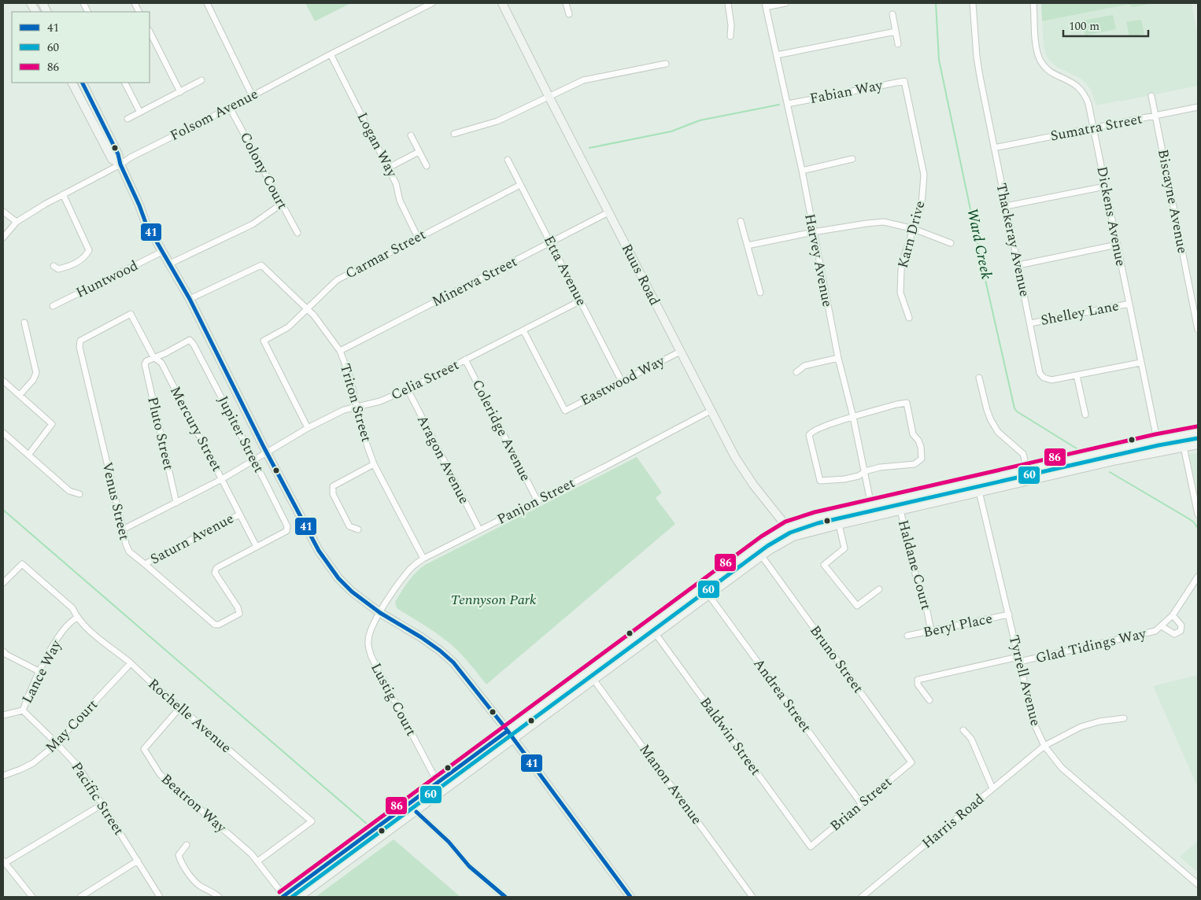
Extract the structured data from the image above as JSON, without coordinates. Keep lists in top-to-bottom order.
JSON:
{
  "streets": {
    "main road": ["Ruus Road"],
    "street": [
      "Fabian Way",
      "Folsom Avenue",
      "Sumatra Street",
      "Logan Way",
      "Colony Court",
      "Biscayne Avenue",
      "Dickens Avenue",
      "Karn Drive",
      "Thackeray Avenue",
      "Carmar Street",
      "Harvey Avenue",
      "Etta Avenue",
      "Huntwood",
      "Minerva Street",
      "Shelley Lane",
      "Celia Street",
      "Eastwood Way",
      "Triton Street",
      "Mercury Street",
      "Coleridge Avenue",
      "Pluto Street",
      "Jupiter Street",
      "Aragon Avenue",
      "Venus Street",
      "Panjon Street",
      "Saturn Avenue",
      "Haldane Court",
      "Beryl Place",
      "Glad Tidings Way",
      "Bruno Street",
      "Lance Way",
      "Tyrrell Avenue",
      "Andrea Street",
      "Lustig Court",
      "Rochelle Avenue",
      "May Court",
      "Baldwin Street",
      "Manon Avenue",
      "Pacific Street",
      "Beatron Way",
      "Brian Street",
      "Harris Road"
    ]
  },
  "crossings": [
    ["Fabian Way", "Karn Drive"],
    ["Fabian Way", "Harvey Avenue"],
    ["Folsom Avenue", "Logan Way"],
    ["Folsom Avenue", "Colony Court"],
    ["Sumatra Street", "Biscayne Avenue"],
    ["Sumatra Street", "Dickens Avenue"],
    ["Sumatra Street", "Thackeray Avenue"],
    ["Logan Way", "Carmar Street"],
    ["Dickens Avenue", "Thackeray Avenue"],
    ["Dickens Avenue", "Shelley Lane"],
    ["Thackeray Avenue", "Shelley Lane"],
    ["Carmar Street", "Etta Avenue"],
    ["Carmar Street", "Celia Street"],
    ["Carmar Street", "Triton Street"],
    ["Etta Avenue", "Minerva Street"],
    ["Etta Avenue", "Celia Street"],
    ["Etta Avenue", "Eastwood Way"],
    ["Ruus Road", "Minerva Street"],
    ["Ruus Road", "Eastwood Way"],
    ["Ruus Road", "Panjon Street"],
    ["Minerva Street", "Triton Street"],
    ["Celia Street", "Eastwood Way"],
    ["Celia Street", "Triton Street"],
    ["Celia Street", "Mercury Street"],
    ["Celia Street", "Coleridge Avenue"],
    ["Celia Street", "Pluto Street"],
    ["Celia Street", "Jupiter Street"],
    ["Celia Street", "Aragon Avenue"],
    ["Celia Street", "Venus Street"],
    ["Triton Street", "Panjon Street"],
    ["Mercury Street", "Pluto Street"],
    ["Mercury Street", "Jupiter Street"],
    ["Mercury Street", "Venus Street"],
    ["Mercury Street", "Saturn Avenue"],
    ["Coleridge Avenue", "Panjon Street"],
    ["Pluto Street", "Jupiter Street"],
    ["Jupiter Street", "Venus Street"],
    ["Aragon Avenue", "Panjon Street"],
    ["Venus Street", "Saturn Avenue"],
    ["Panjon Street", "Lustig Court"],
    ["Haldane Court", "Beryl Place"],
    ["Beryl Place", "Tyrrell Avenue"],
    ["Glad Tidings Way", "Tyrrell Avenue"],
    ["Bruno Street", "Brian Street"],
    ["Lance Way", "Rochelle Avenue"],
    ["Lance Way", "Pacific Street"],
    ["Tyrrell Avenue", "Harris Road"],
    ["Andrea Street", "Brian Street"],
    ["Rochelle Avenue", "May Court"],
    ["Rochelle Avenue", "Beatron Way"],
    ["May Court", "Pacific Street"],
    ["Baldwin Street", "Brian Street"]
  ],
  "water": ["Ward Creek"],
  "parks": ["Tennyson Park"],
  "lines": ["transit line 41", "transit line 86", "transit line 60"],
  "legend": ["41", "60", "86"],
  "scale_bar": "100 m"
}
